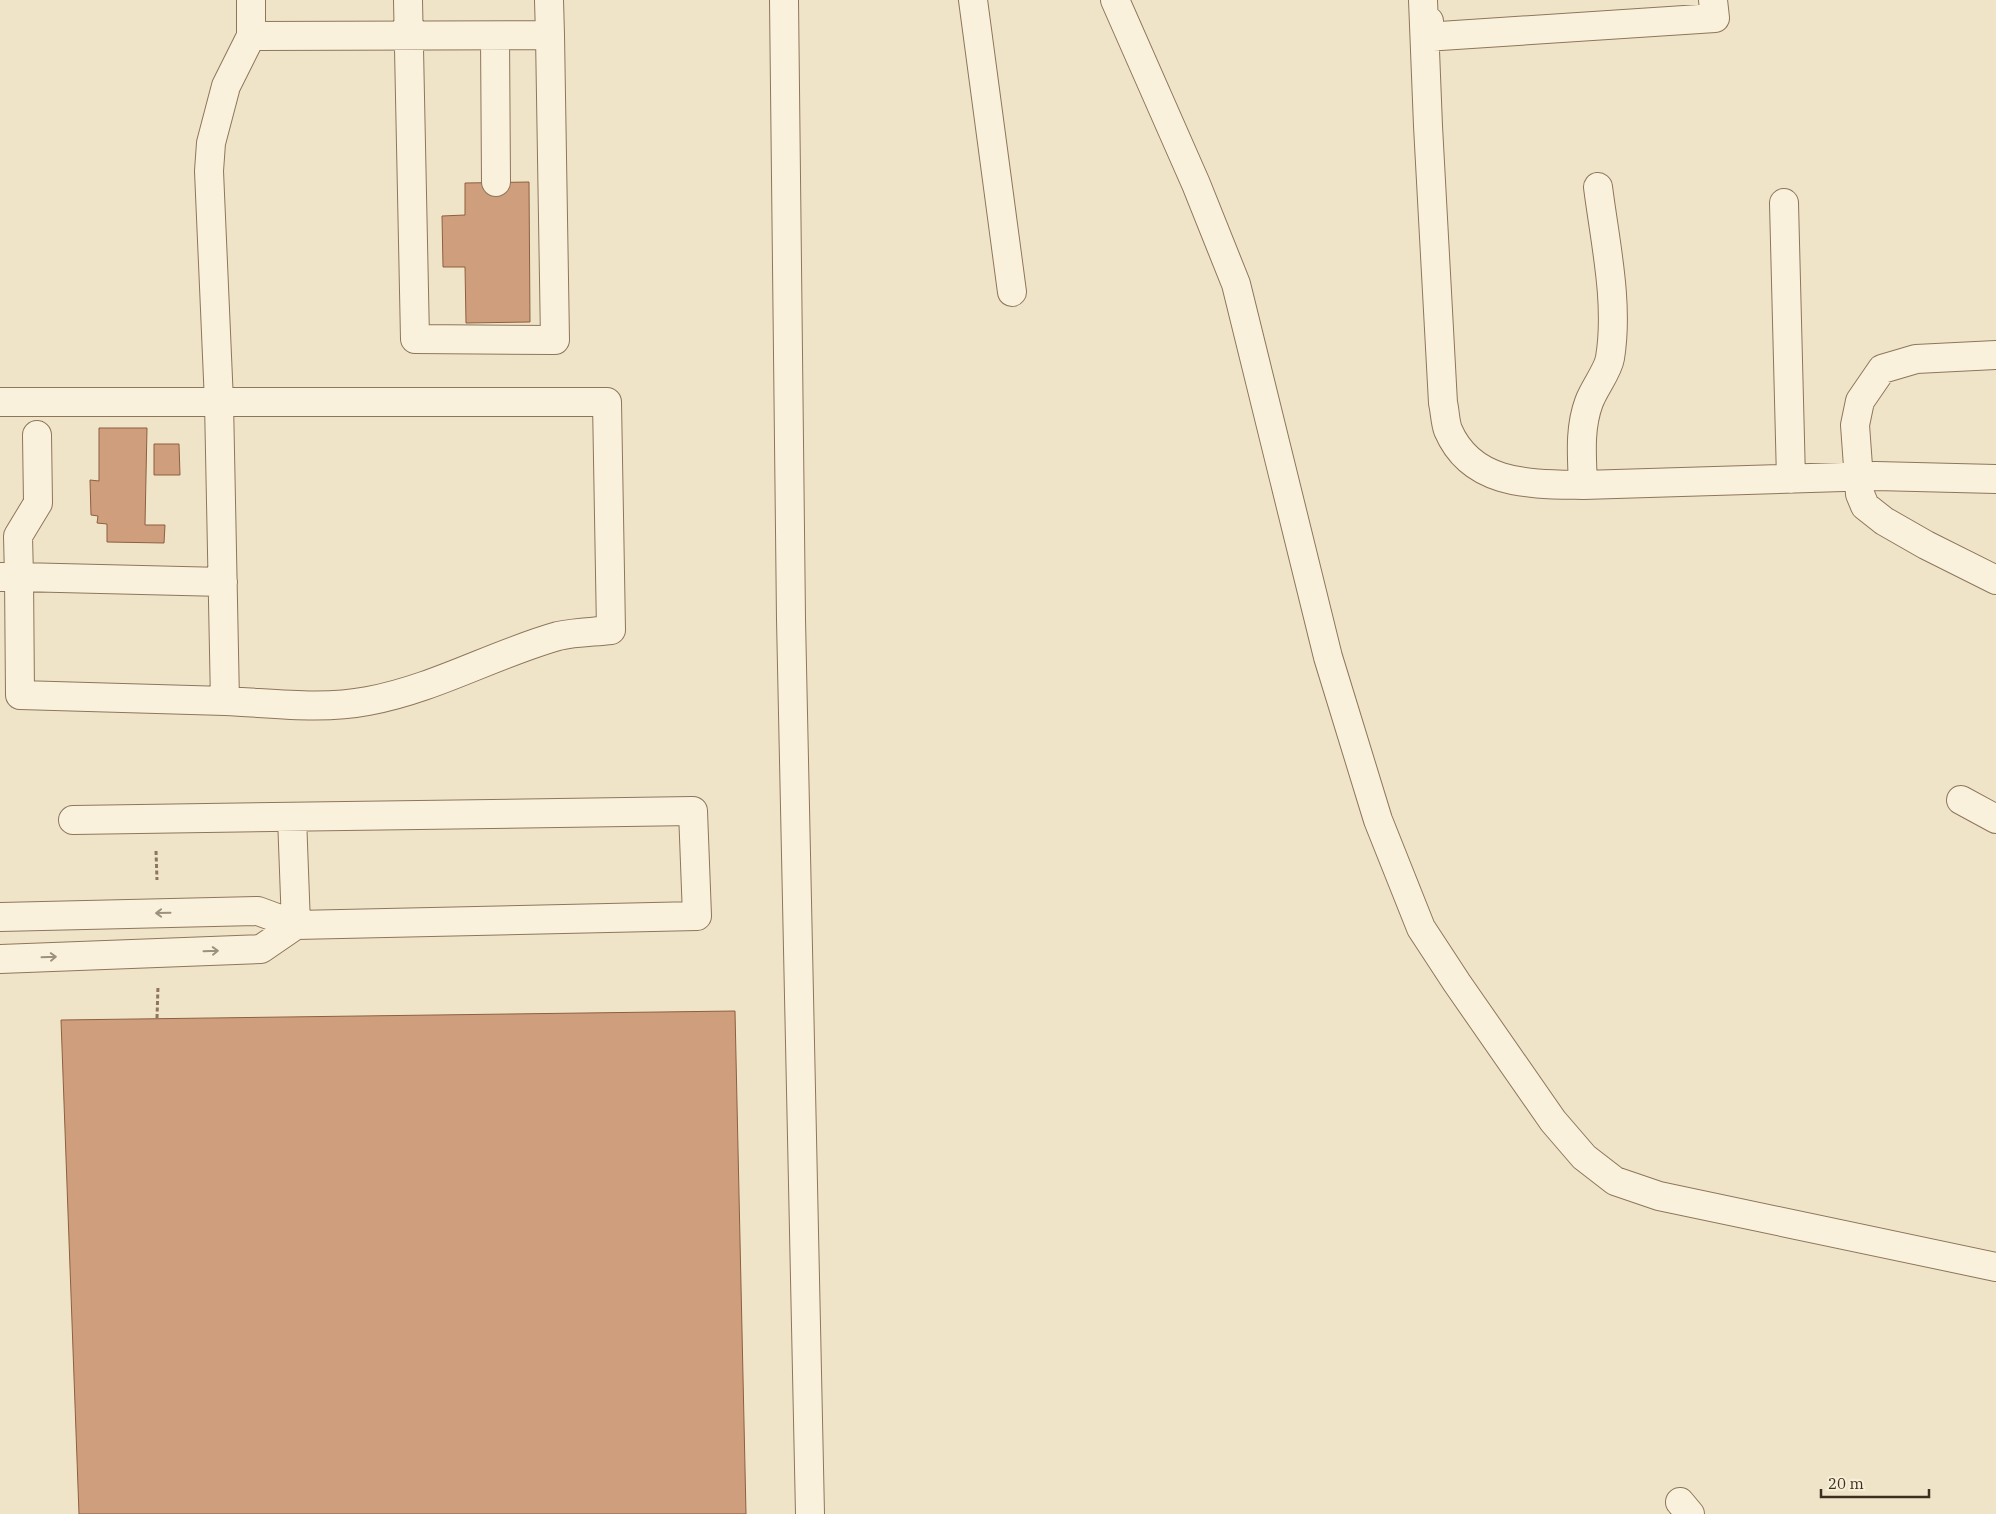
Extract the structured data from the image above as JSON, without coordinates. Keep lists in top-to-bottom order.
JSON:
{
  "scale_bar": "20 m"
}
